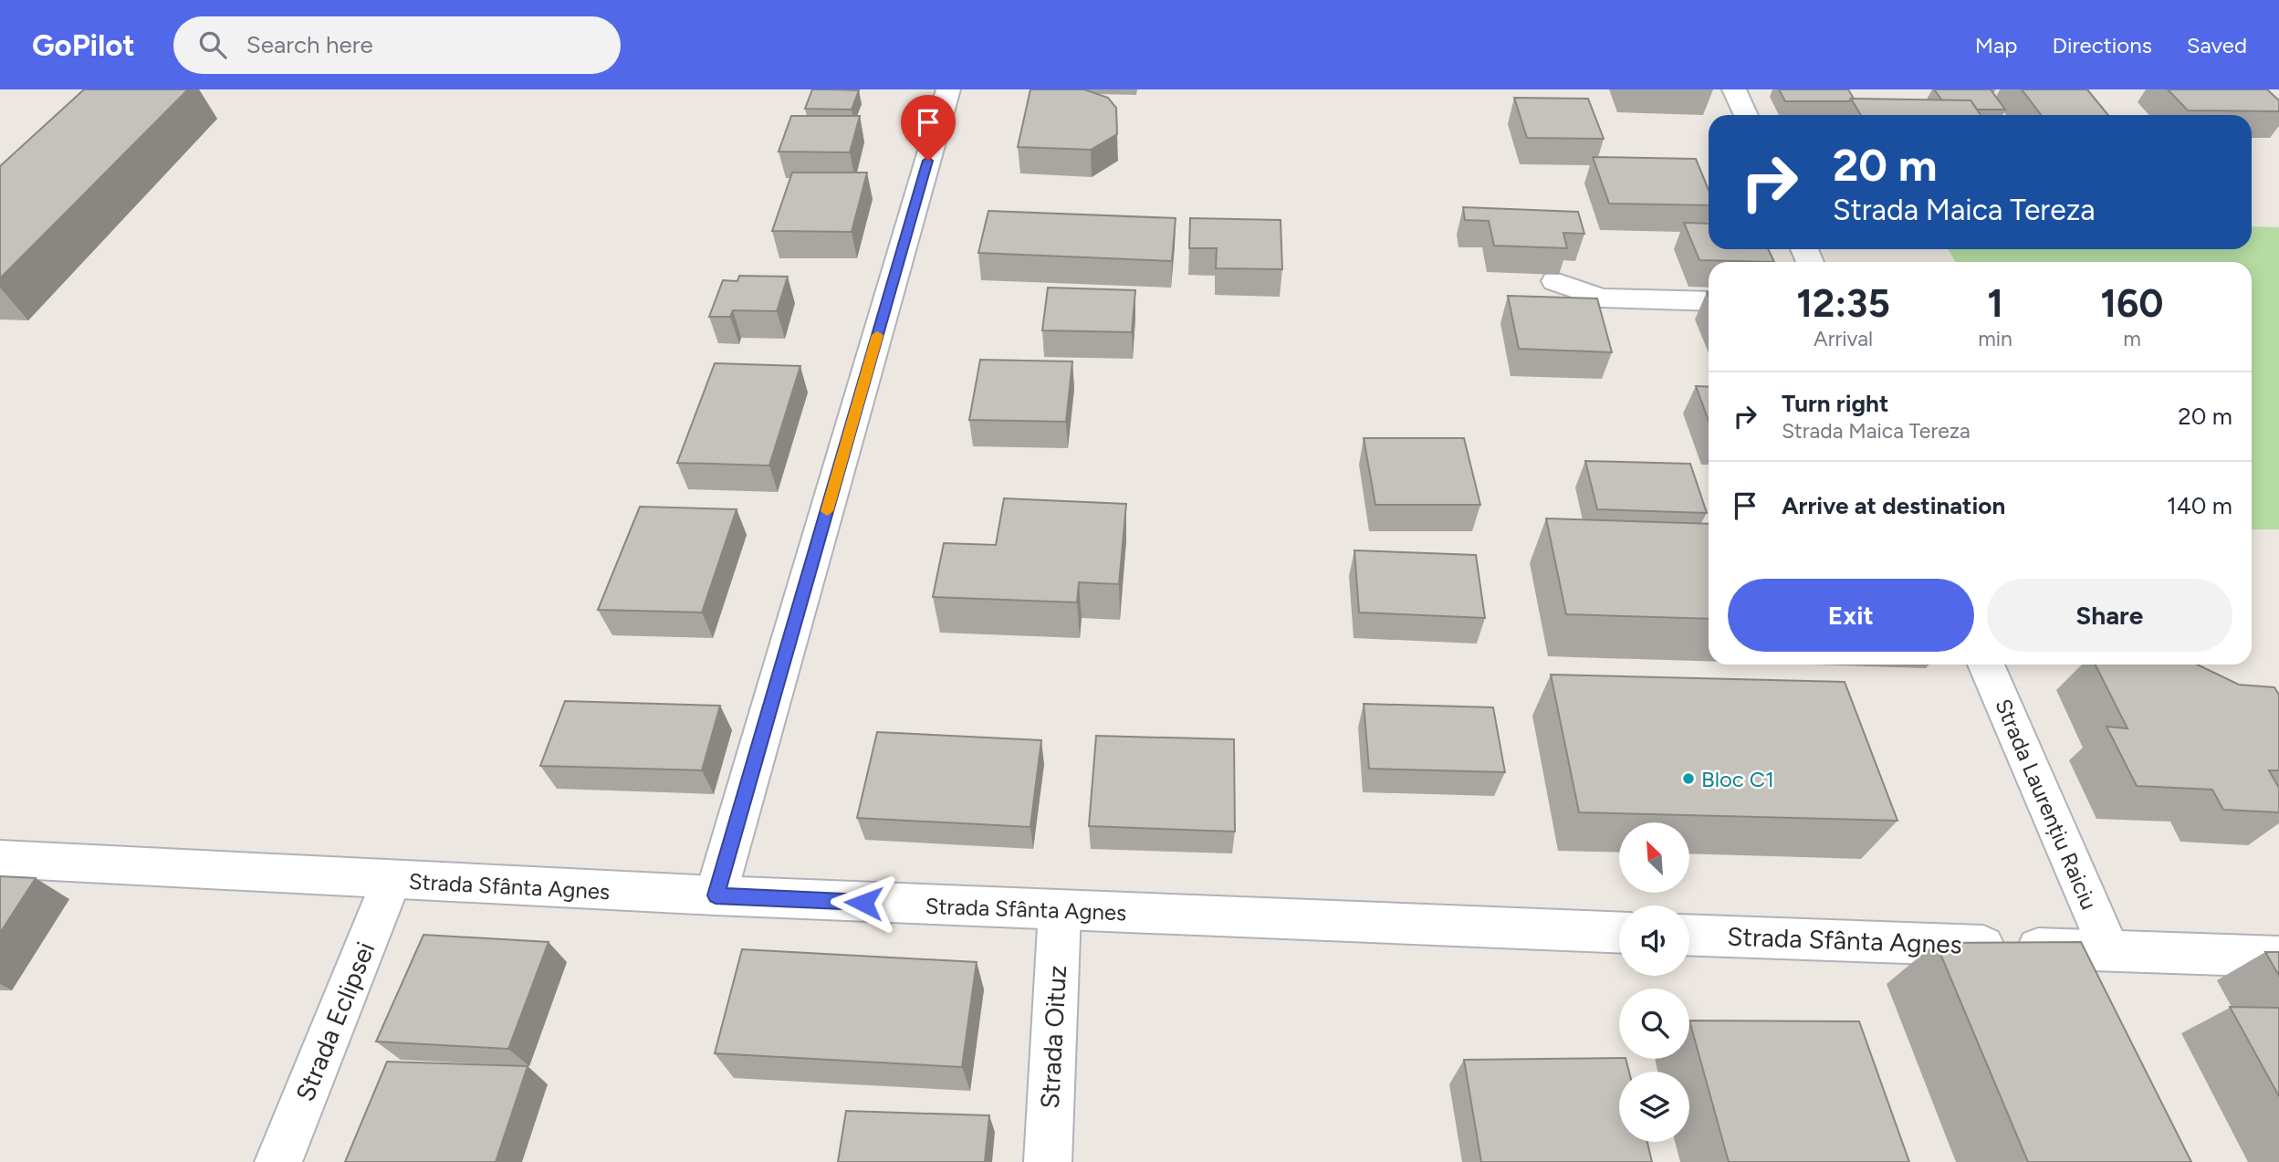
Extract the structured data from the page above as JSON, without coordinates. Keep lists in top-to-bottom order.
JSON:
{
  "streets": {
    "street": [
      "Strada Laurențiu Raiciu",
      "Strada Sfânta Agnes",
      "Strada Eclipsei",
      "Strada Oituz"
    ]
  },
  "crossings": [
    ["Strada Laurențiu Raiciu", "Strada Sfânta Agnes"],
    ["Strada Sfânta Agnes", "Strada Eclipsei"],
    ["Strada Sfânta Agnes", "Strada Oituz"]
  ],
  "places": ["Bloc C1"],
  "north": "top left",
  "page": {
    "header": "GoPilot",
    "search": "Search here",
    "nav": ["Map", "Directions", "Saved"],
    "turn": ["20 m", "Strada Maica Tereza"],
    "eta": [
      "12:35",
      "Arrival",
      "1",
      "min",
      "160",
      "m"
    ],
    "list": [
      {
        "name": "Turn right",
        "note": "Strada Maica Tereza",
        "value": "20 m"
      },
      {
        "name": "Arrive at destination",
        "value": "140 m"
      }
    ],
    "buttons": ["Exit", "Share"]
  }
}
